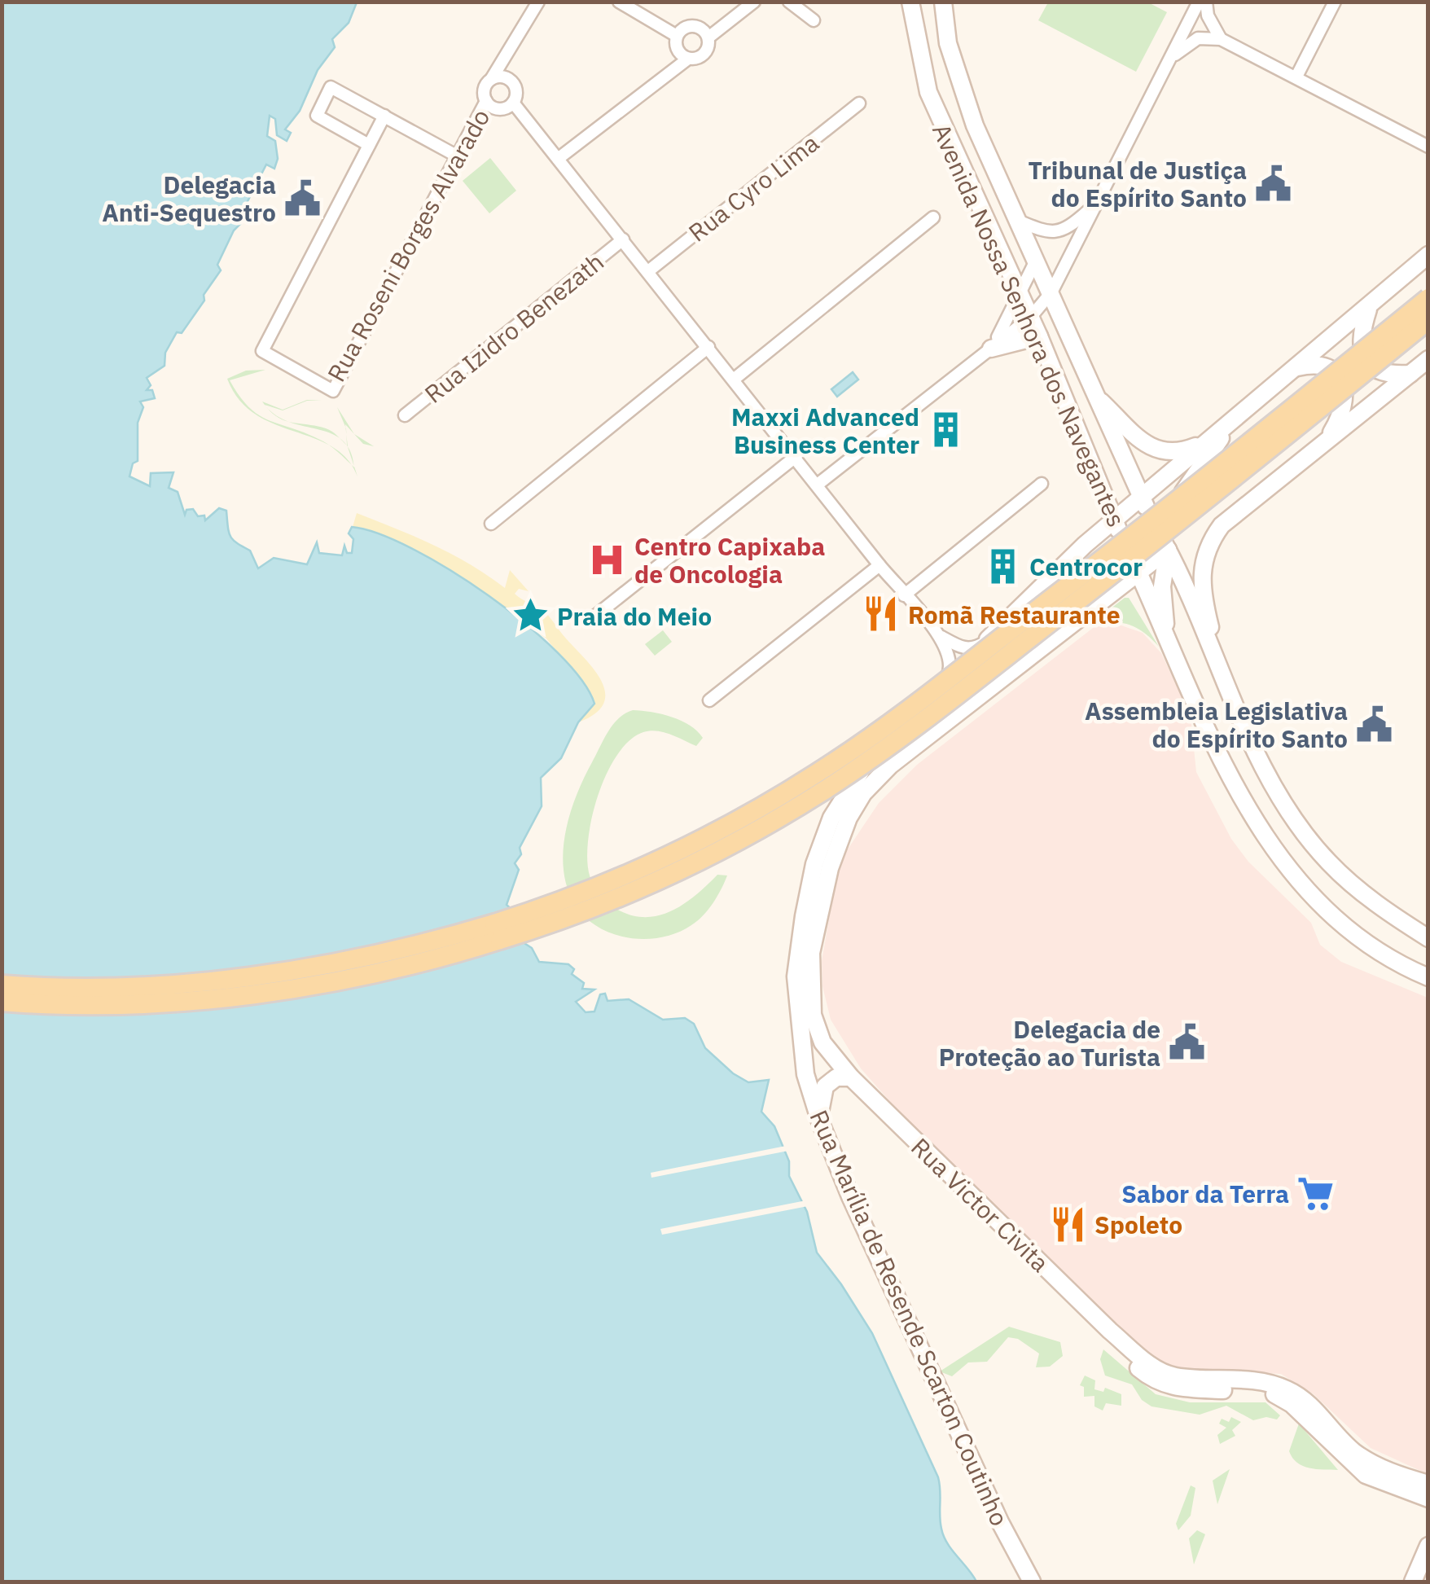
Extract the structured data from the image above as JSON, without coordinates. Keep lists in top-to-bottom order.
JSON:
{
  "streets": {
    "street": [
      "Rua Cyro Lima",
      "Rua Roseni Borges Alvarado",
      "Avenida Nossa Senhora dos Navegantes",
      "Rua Izidro Benezath",
      "Rua Victor Civita",
      "Rua Marília de Resende Scarton Coutinho"
    ]
  },
  "crossings": [
    ["Avenida Nossa Senhora dos Navegantes", "Rua Marília de Resende Scarton Coutinho"],
    ["Rua Victor Civita", "Rua Marília de Resende Scarton Coutinho"]
  ],
  "places": {
    "public building": [
      "Tribunal de Justiça do Espírito Santo",
      "Delegacia Anti-Sequestro",
      "Assembleia Legislativa do Espírito Santo",
      "Delegacia de Proteção ao Turista"
    ],
    "building": ["Maxxi Advanced Business Center", "Centrocor"],
    "hospital": ["Centro Capixaba de Oncologia"],
    "restaurant": ["Romã Restaurante", "Spoleto"],
    "place": ["Praia do Meio"],
    "supermarket": ["Sabor da Terra"]
  }
}
